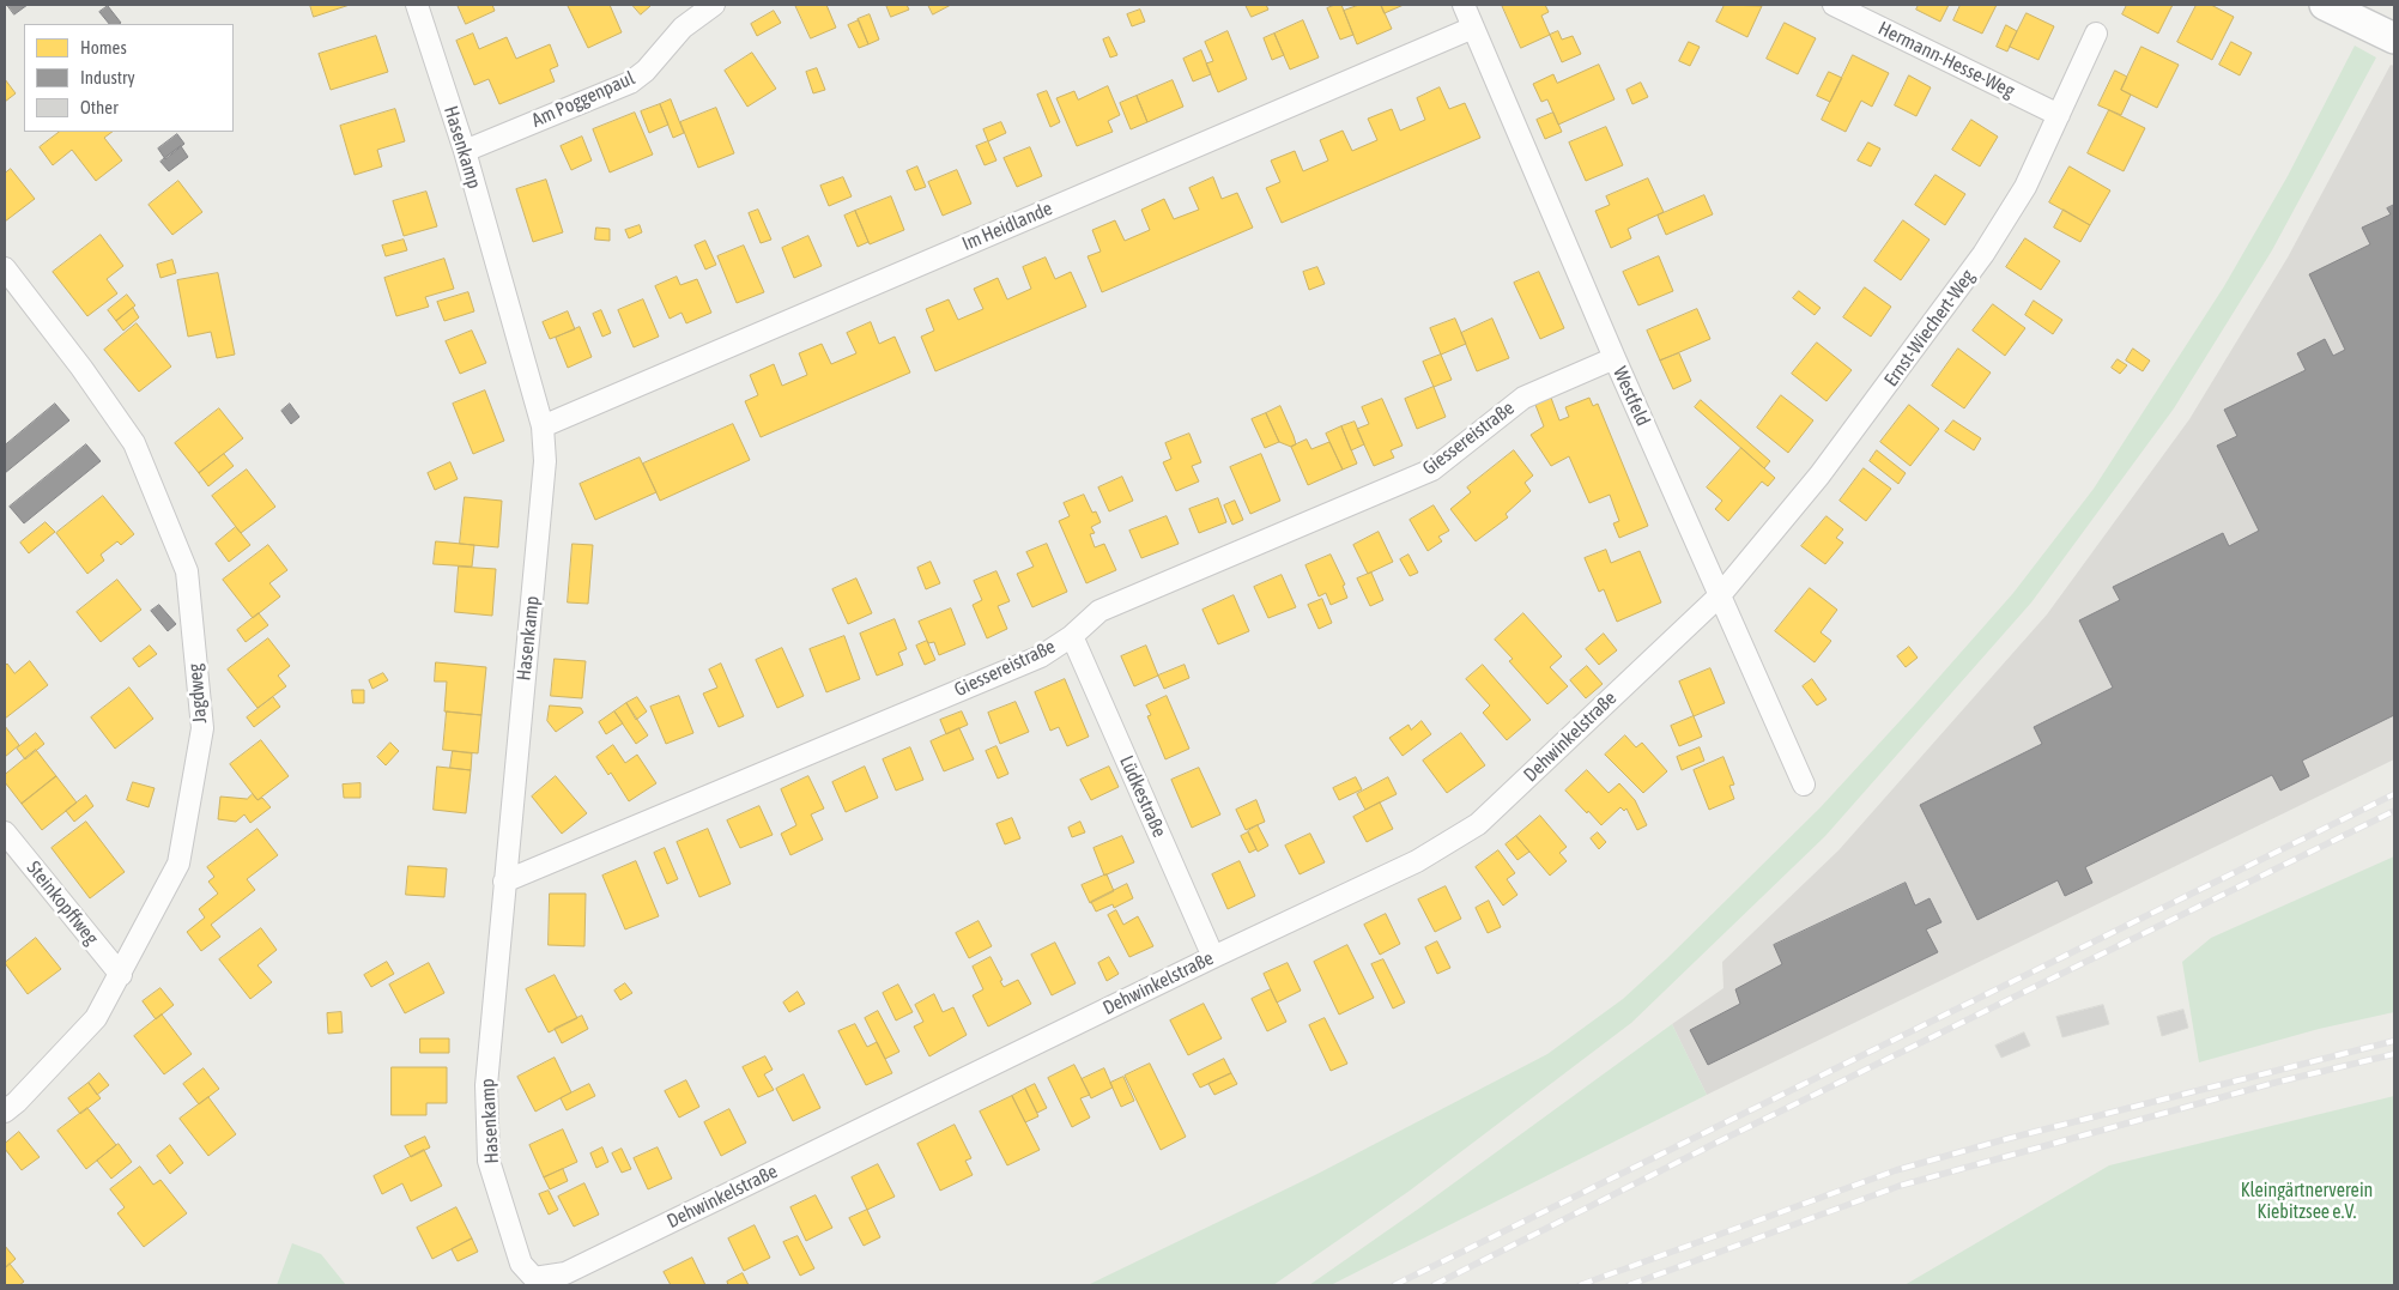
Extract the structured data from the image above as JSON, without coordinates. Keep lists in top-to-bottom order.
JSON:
{
  "streets": {
    "street": [
      "Hermann-Hesse-Weg",
      "Am Poggenpaul",
      "Hasenkamp",
      "Im Heidlande",
      "Ernst-Wiechert-Weg",
      "Westfeld",
      "Giessereistraße",
      "Jagdweg",
      "Dehwinkelstraße",
      "Lüdkestraße",
      "Steinkopffweg"
    ]
  },
  "crossings": [
    ["Hermann-Hesse-Weg", "Ernst-Wiechert-Weg"],
    ["Am Poggenpaul", "Hasenkamp"],
    ["Hasenkamp", "Im Heidlande"],
    ["Hasenkamp", "Giessereistraße"],
    ["Hasenkamp", "Dehwinkelstraße"],
    ["Im Heidlande", "Westfeld"],
    ["Ernst-Wiechert-Weg", "Westfeld"],
    ["Ernst-Wiechert-Weg", "Dehwinkelstraße"],
    ["Westfeld", "Giessereistraße"],
    ["Westfeld", "Dehwinkelstraße"],
    ["Giessereistraße", "Lüdkestraße"],
    ["Jagdweg", "Steinkopffweg"],
    ["Dehwinkelstraße", "Lüdkestraße"]
  ],
  "parks": ["Kleingärtnerverein Kiebitzsee e.V."],
  "legend": ["Homes", "Industry", "Other"]
}
